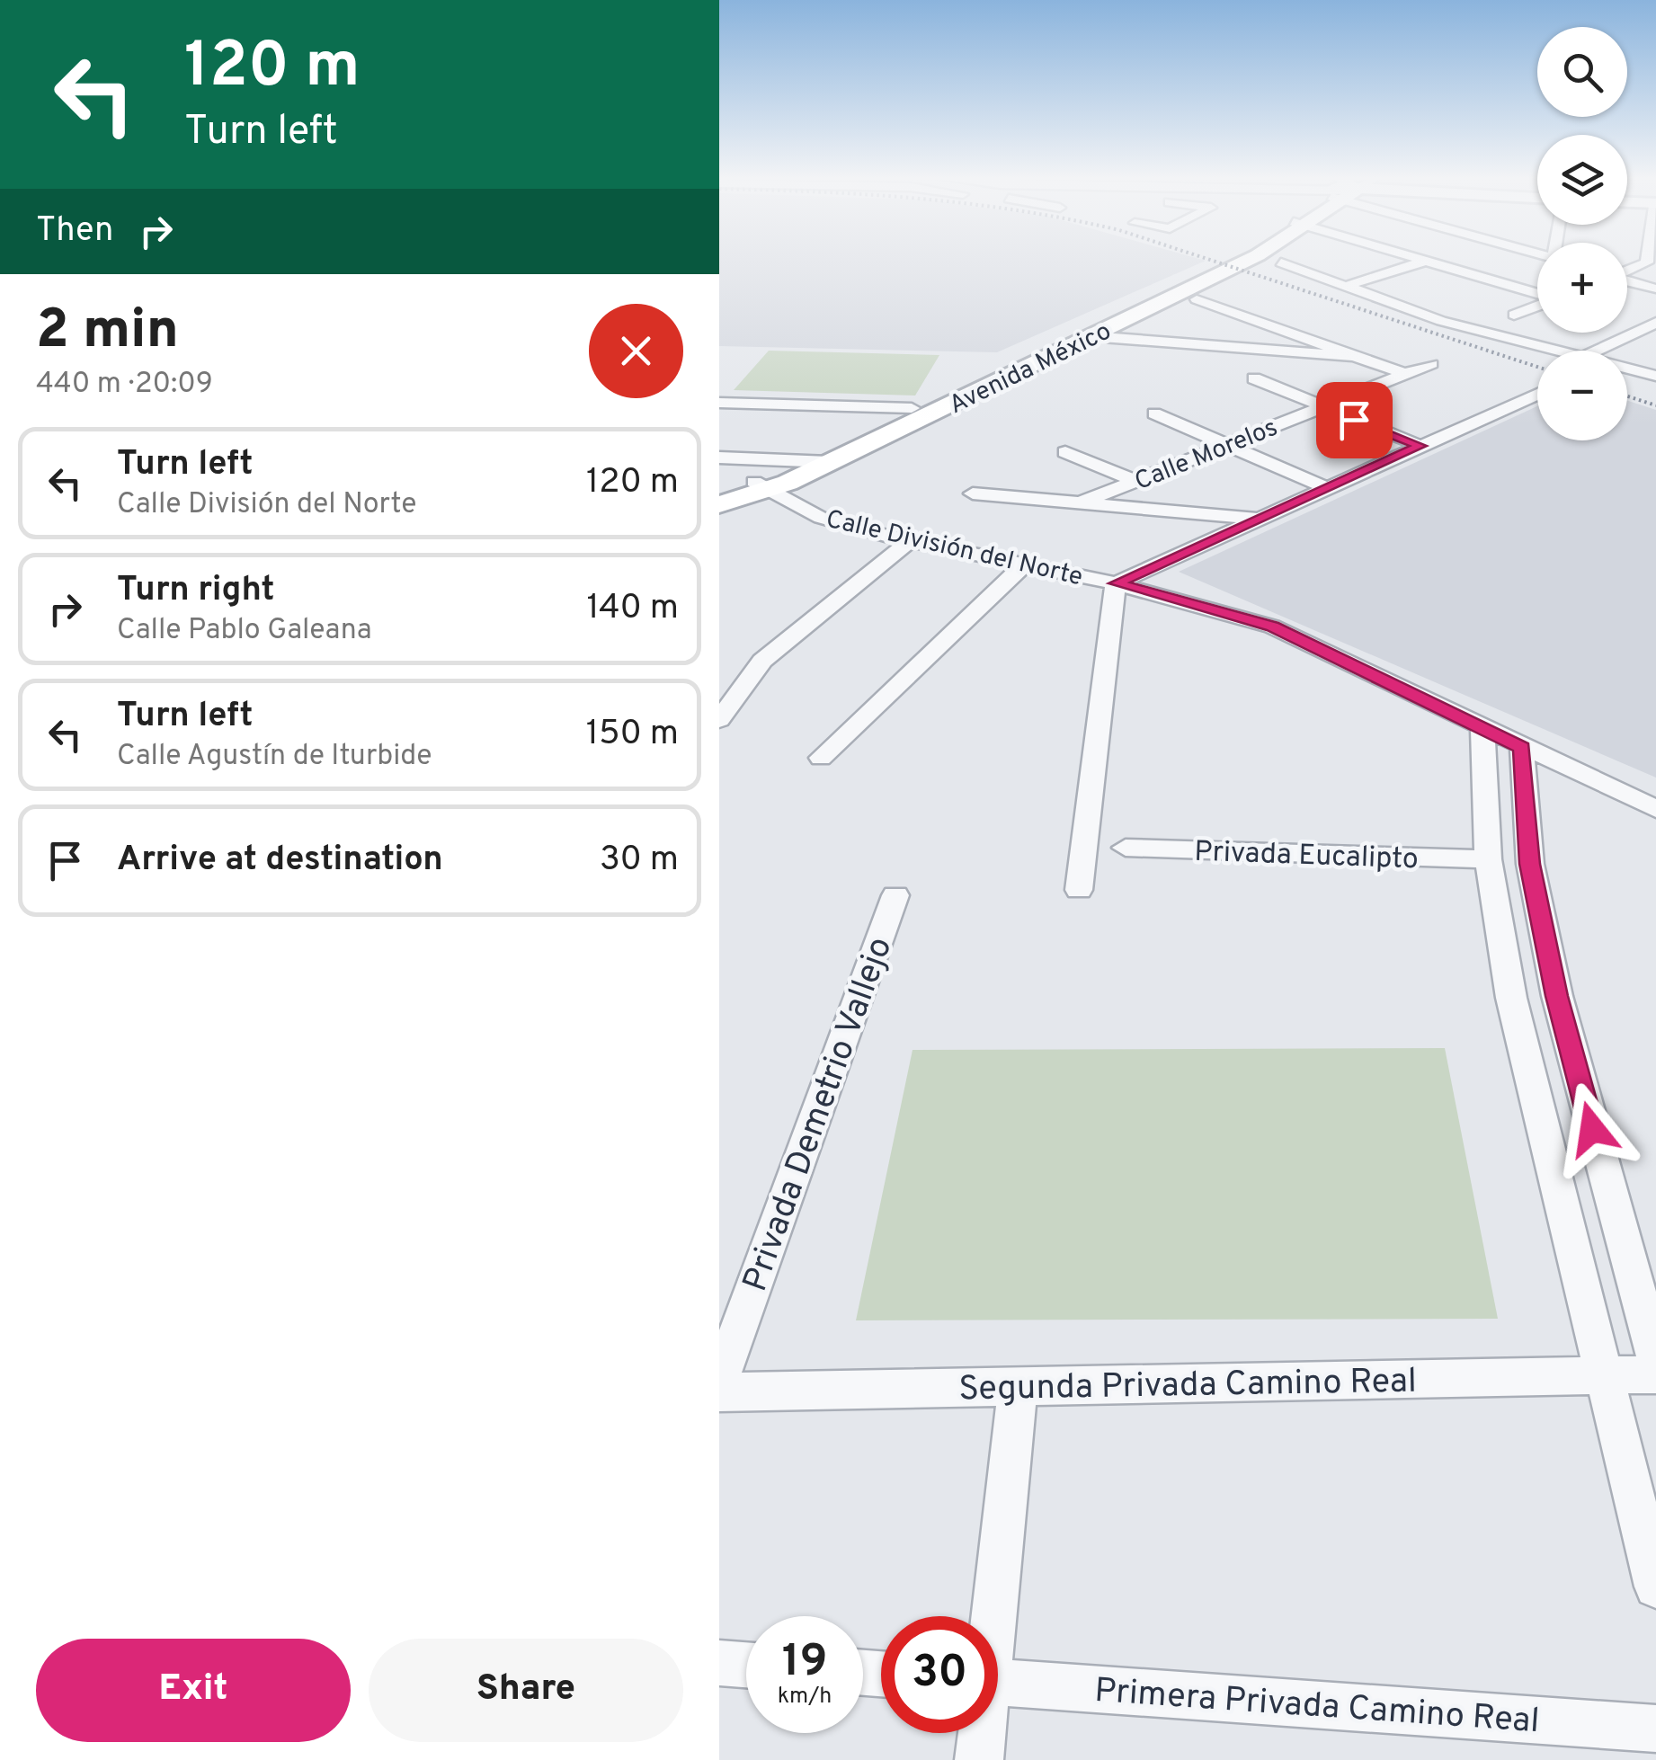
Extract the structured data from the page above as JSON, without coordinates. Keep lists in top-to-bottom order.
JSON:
{
  "streets": {
    "main road": ["Avenida México"],
    "street": [
      "Calle Morelos",
      "Calle División del Norte",
      "Privada Eucalipto",
      "Privada Demetrio Vallejo",
      "Segunda Privada Camino Real",
      "Primera Privada Camino Real"
    ]
  },
  "crossings": [
    ["Avenida México", "Calle División del Norte"]
  ],
  "page": {
    "turn": ["120 m", "Turn left"],
    "map_buttons": ["+", "−"],
    "then": "Then",
    "heading": ["2 min", "440 m · 20:09"],
    "list": [
      {
        "name": "Turn left",
        "note": "Calle División del Norte",
        "value": "120 m"
      },
      {
        "name": "Turn right",
        "note": "Calle Pablo Galeana",
        "value": "140 m"
      },
      {
        "name": "Turn left",
        "note": "Calle Agustín de Iturbide",
        "value": "150 m"
      },
      {
        "name": "Arrive at destination",
        "value": "30 m"
      }
    ],
    "speed": "19 km/h",
    "limit": "30",
    "buttons": ["Exit", "Share"]
  }
}
